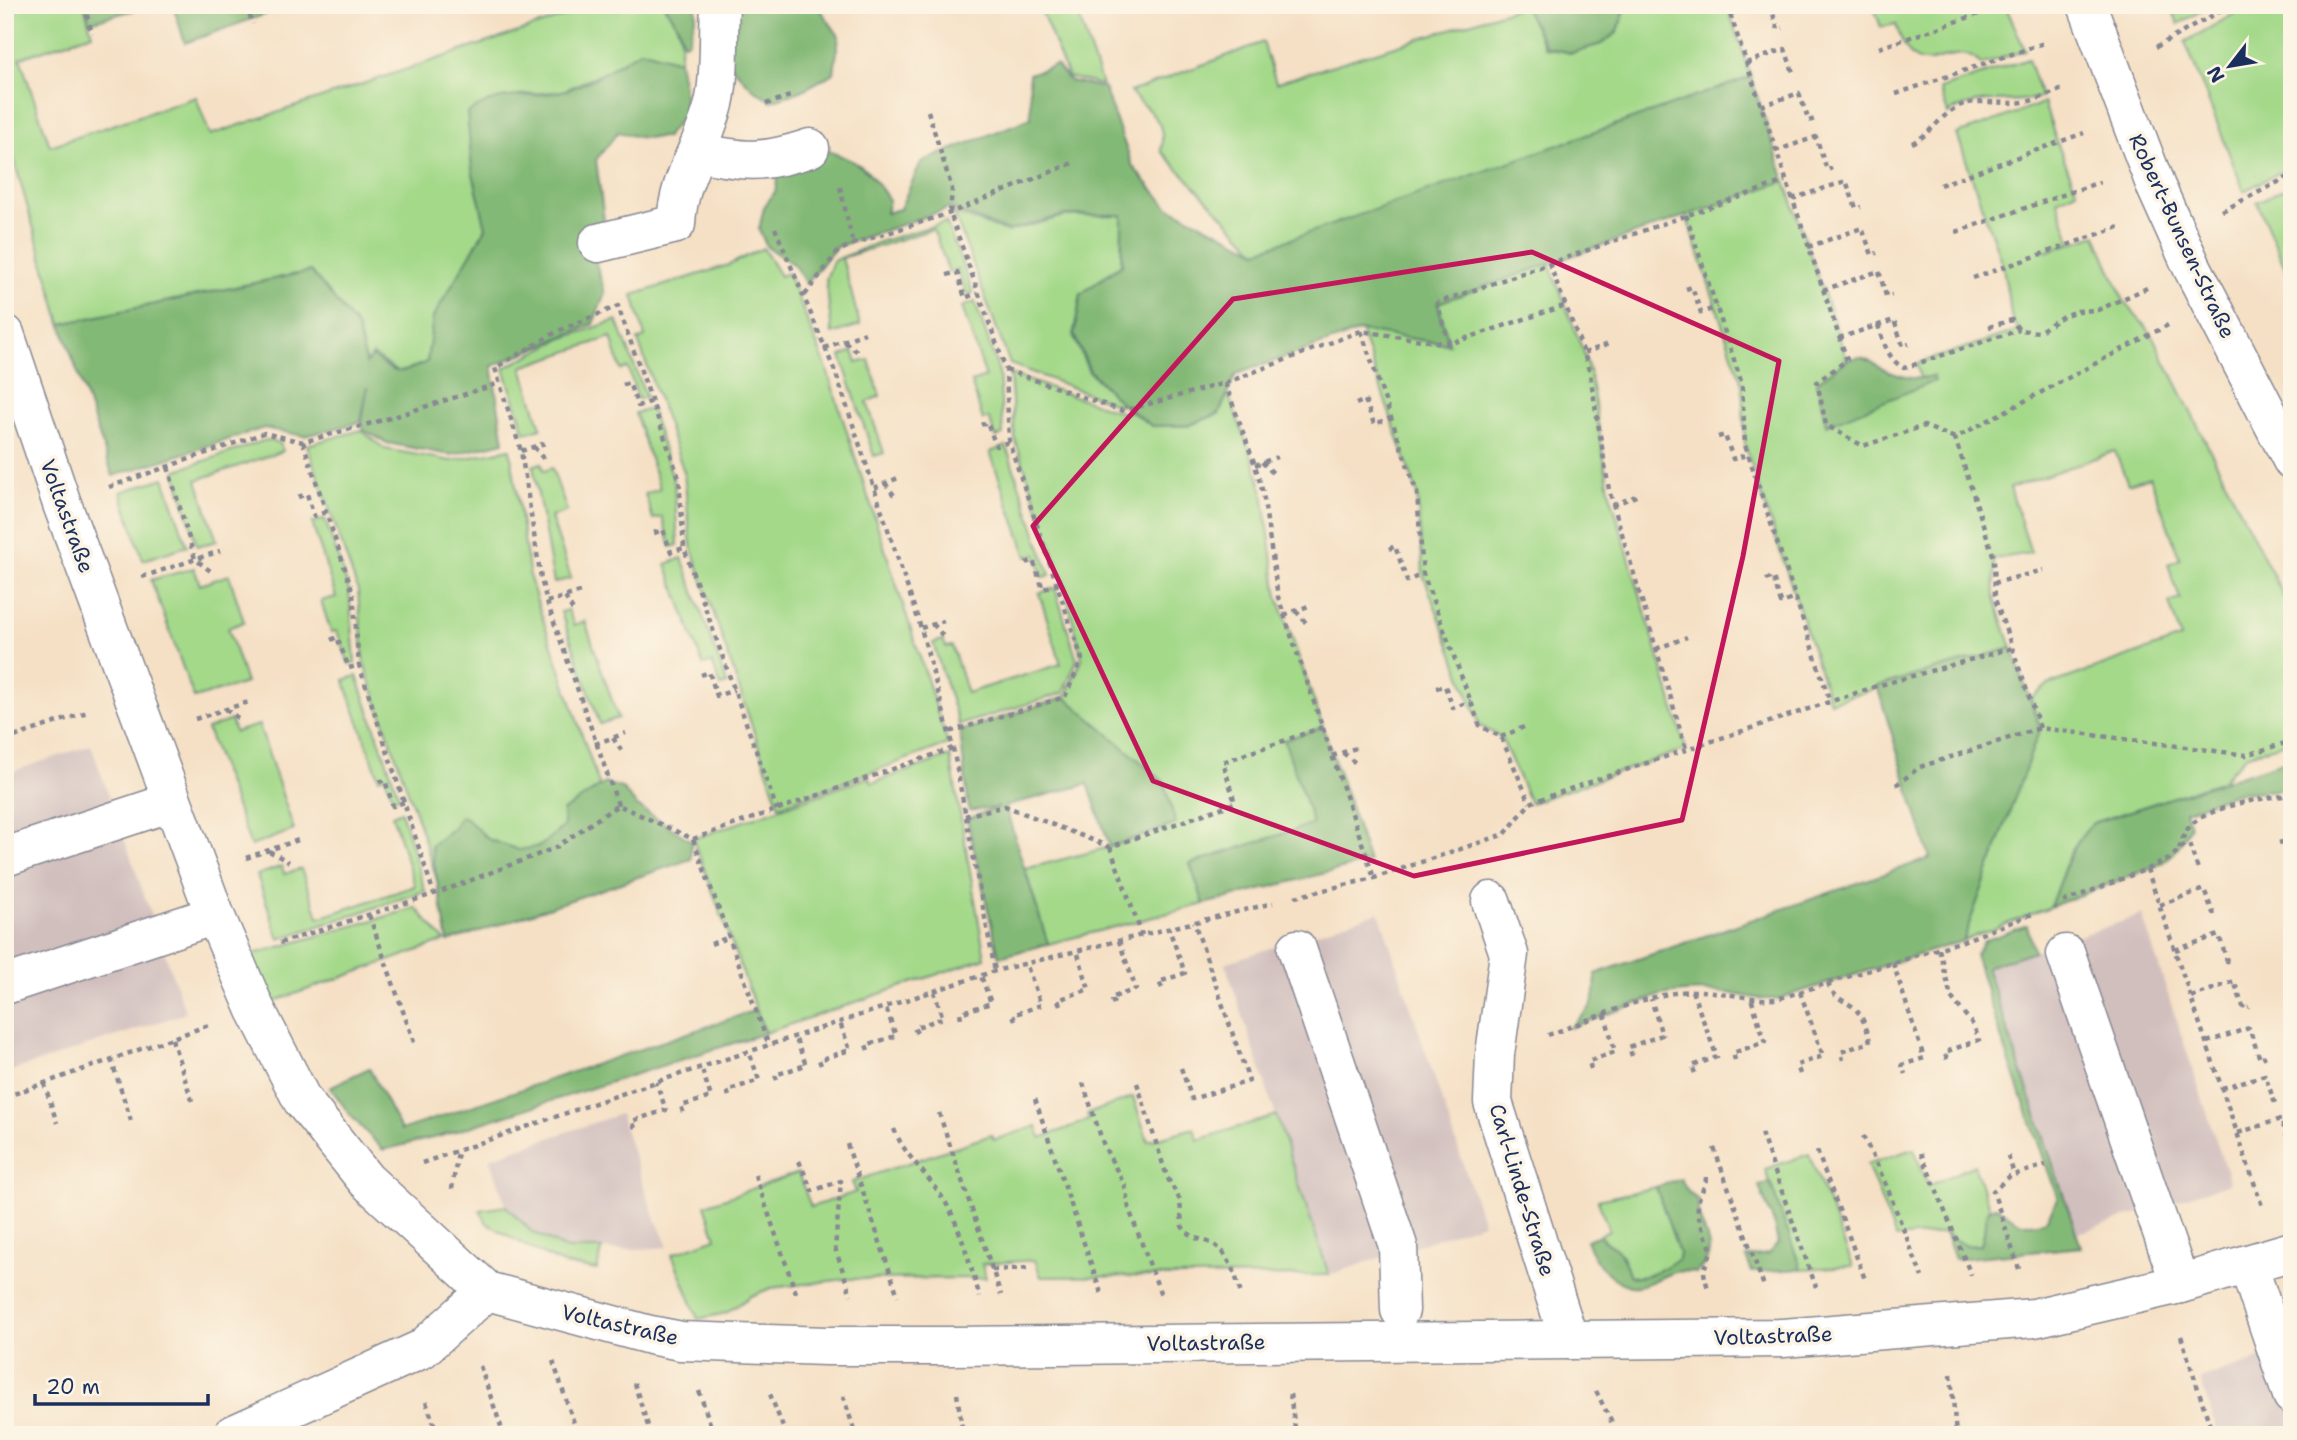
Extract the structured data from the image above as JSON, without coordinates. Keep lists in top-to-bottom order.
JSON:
{
  "streets": {
    "street": ["Robert-Bunsen-Straße", "Voltastraße", "Carl-Linde-Straße"]
  },
  "crossings": [
    ["Voltastraße", "Carl-Linde-Straße"]
  ],
  "scale_bar": "20 m",
  "north": "bottom left"
}
